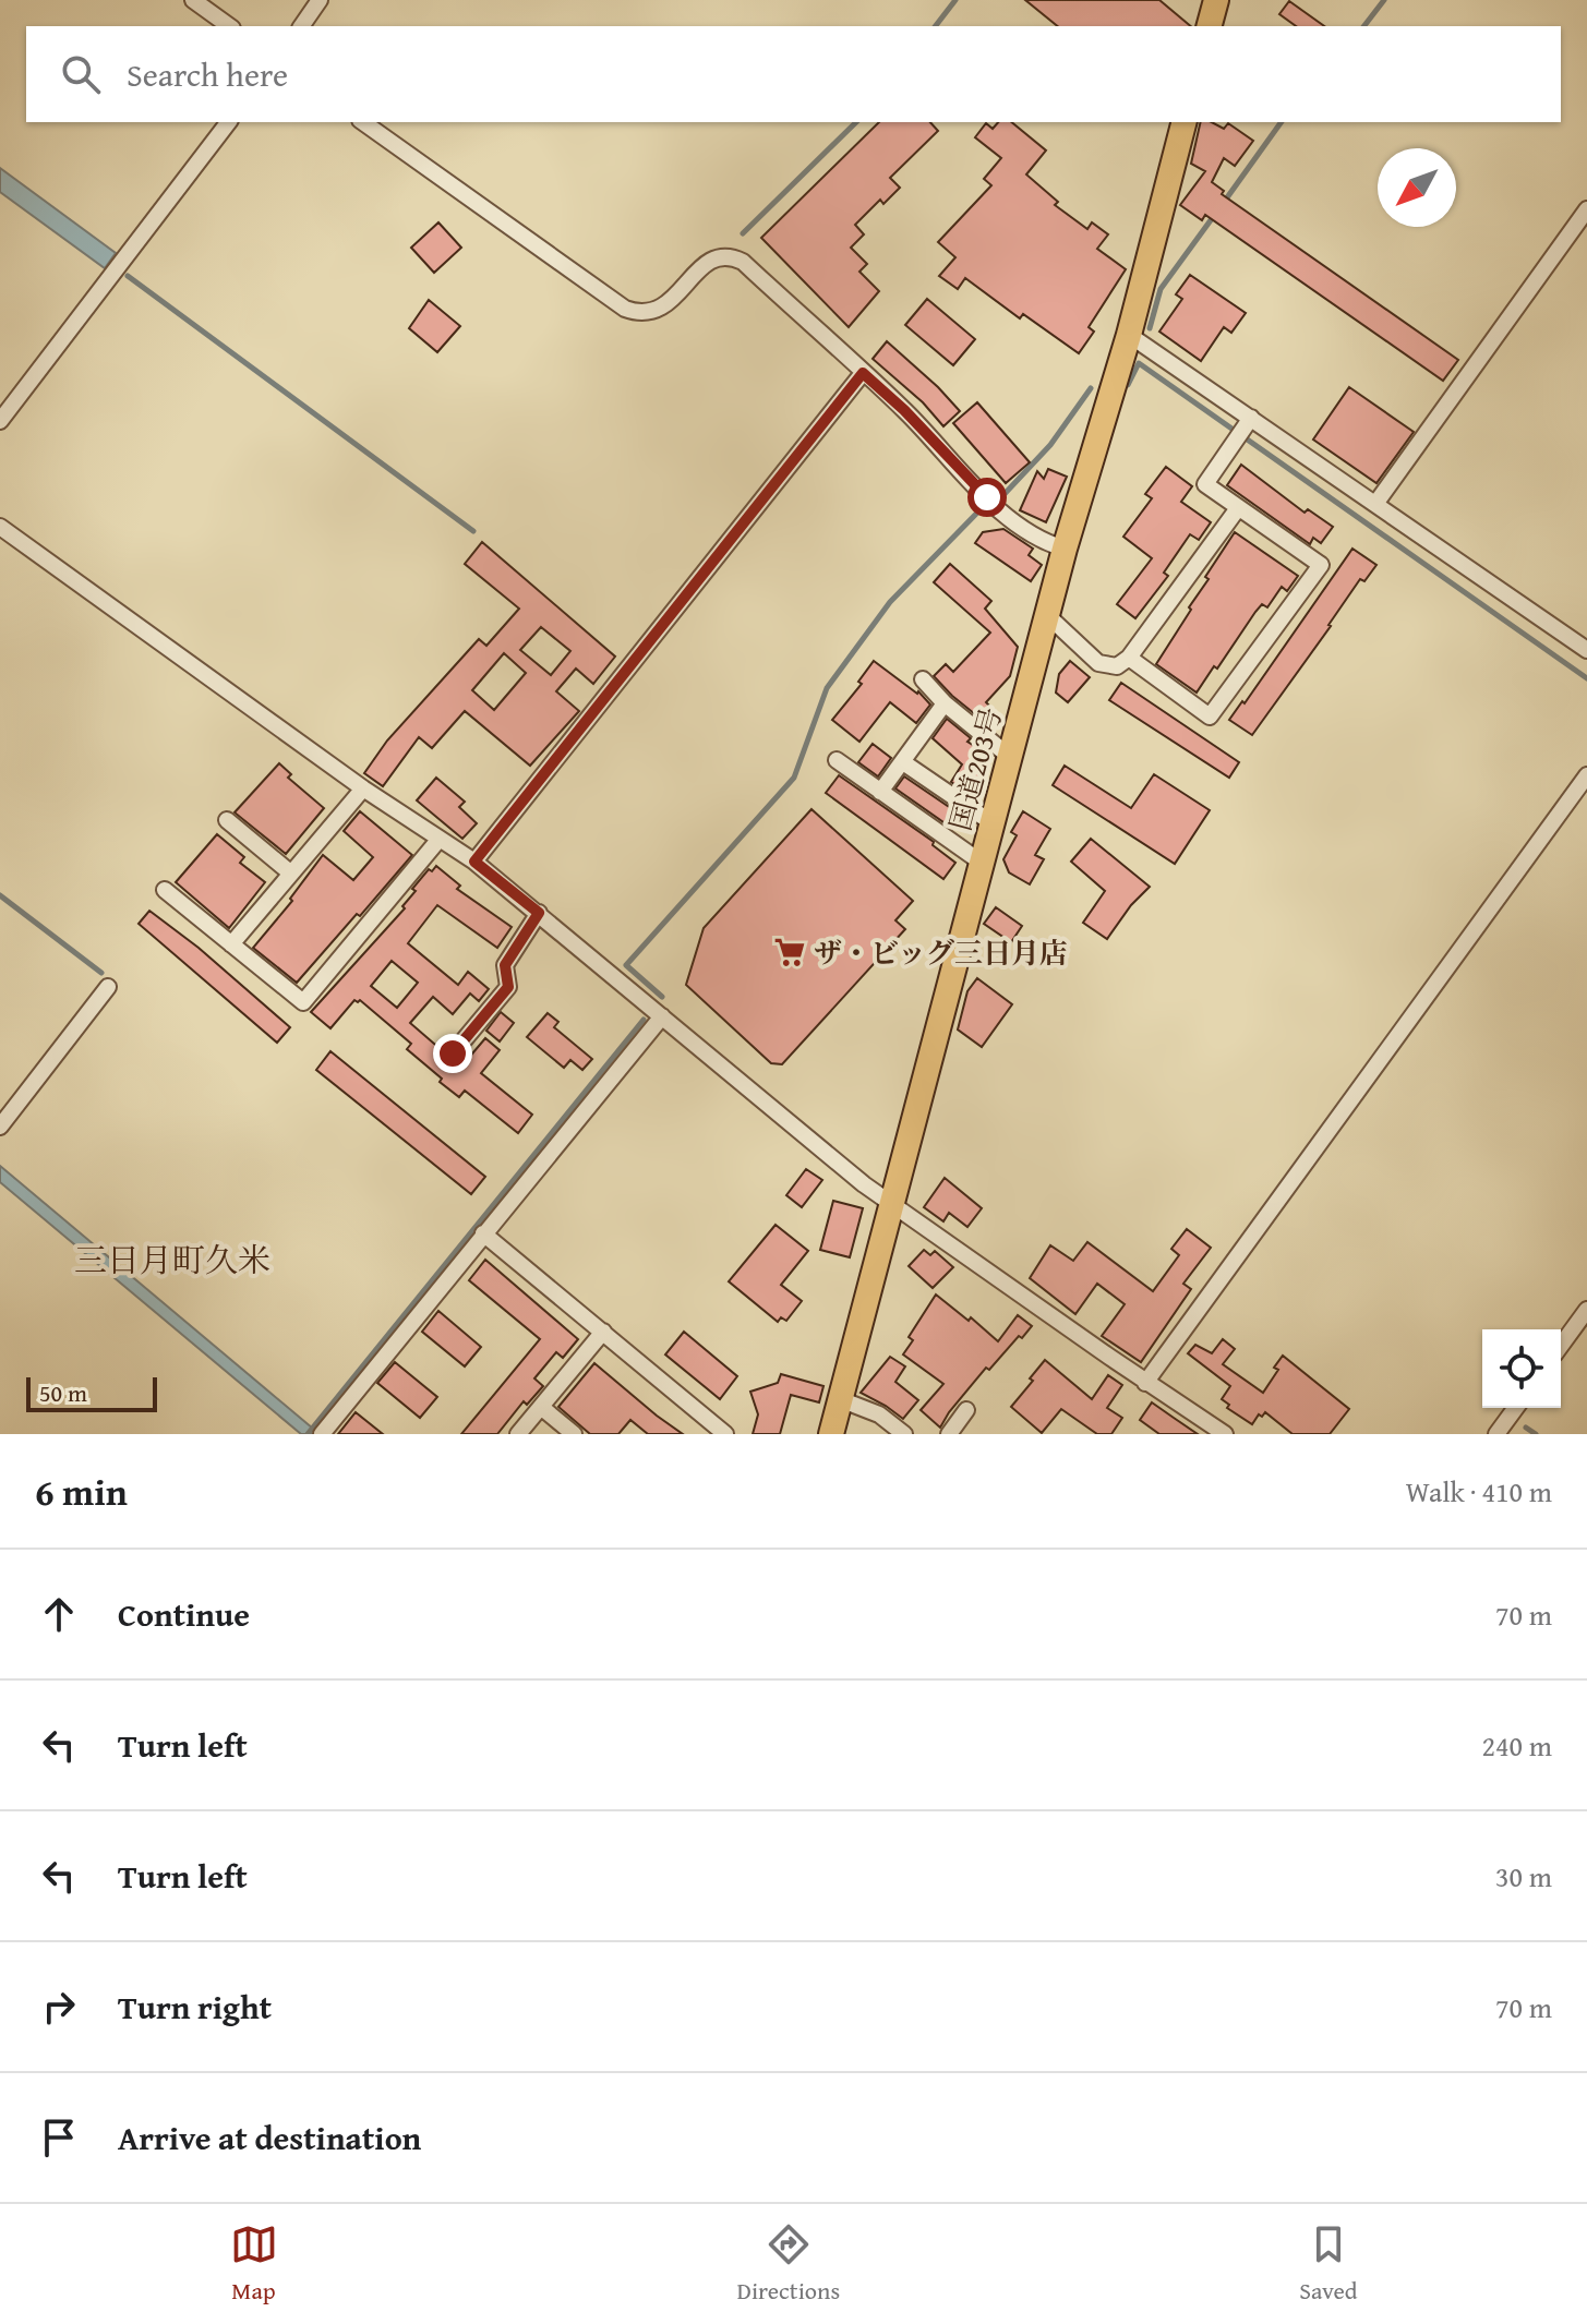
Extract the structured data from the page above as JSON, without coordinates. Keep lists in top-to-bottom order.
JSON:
{
  "streets": {
    "highway": ["国道203号"]
  },
  "districts": ["三日月町久米"],
  "places": {
    "supermarket": ["ザ・ビッグ三日月店"]
  },
  "scale_bar": "50 m",
  "north": "bottom left",
  "page": {
    "search": "Search here",
    "scale": "50 m",
    "heading": ["6 min", "Walk · 410 m"],
    "list": [
      ["Continue", "70 m"],
      ["Turn left", "240 m"],
      ["Turn left", "30 m"],
      ["Turn right", "70 m"],
      "Arrive at destination"
    ],
    "nav": ["Map", "Directions", "Saved"]
  }
}
